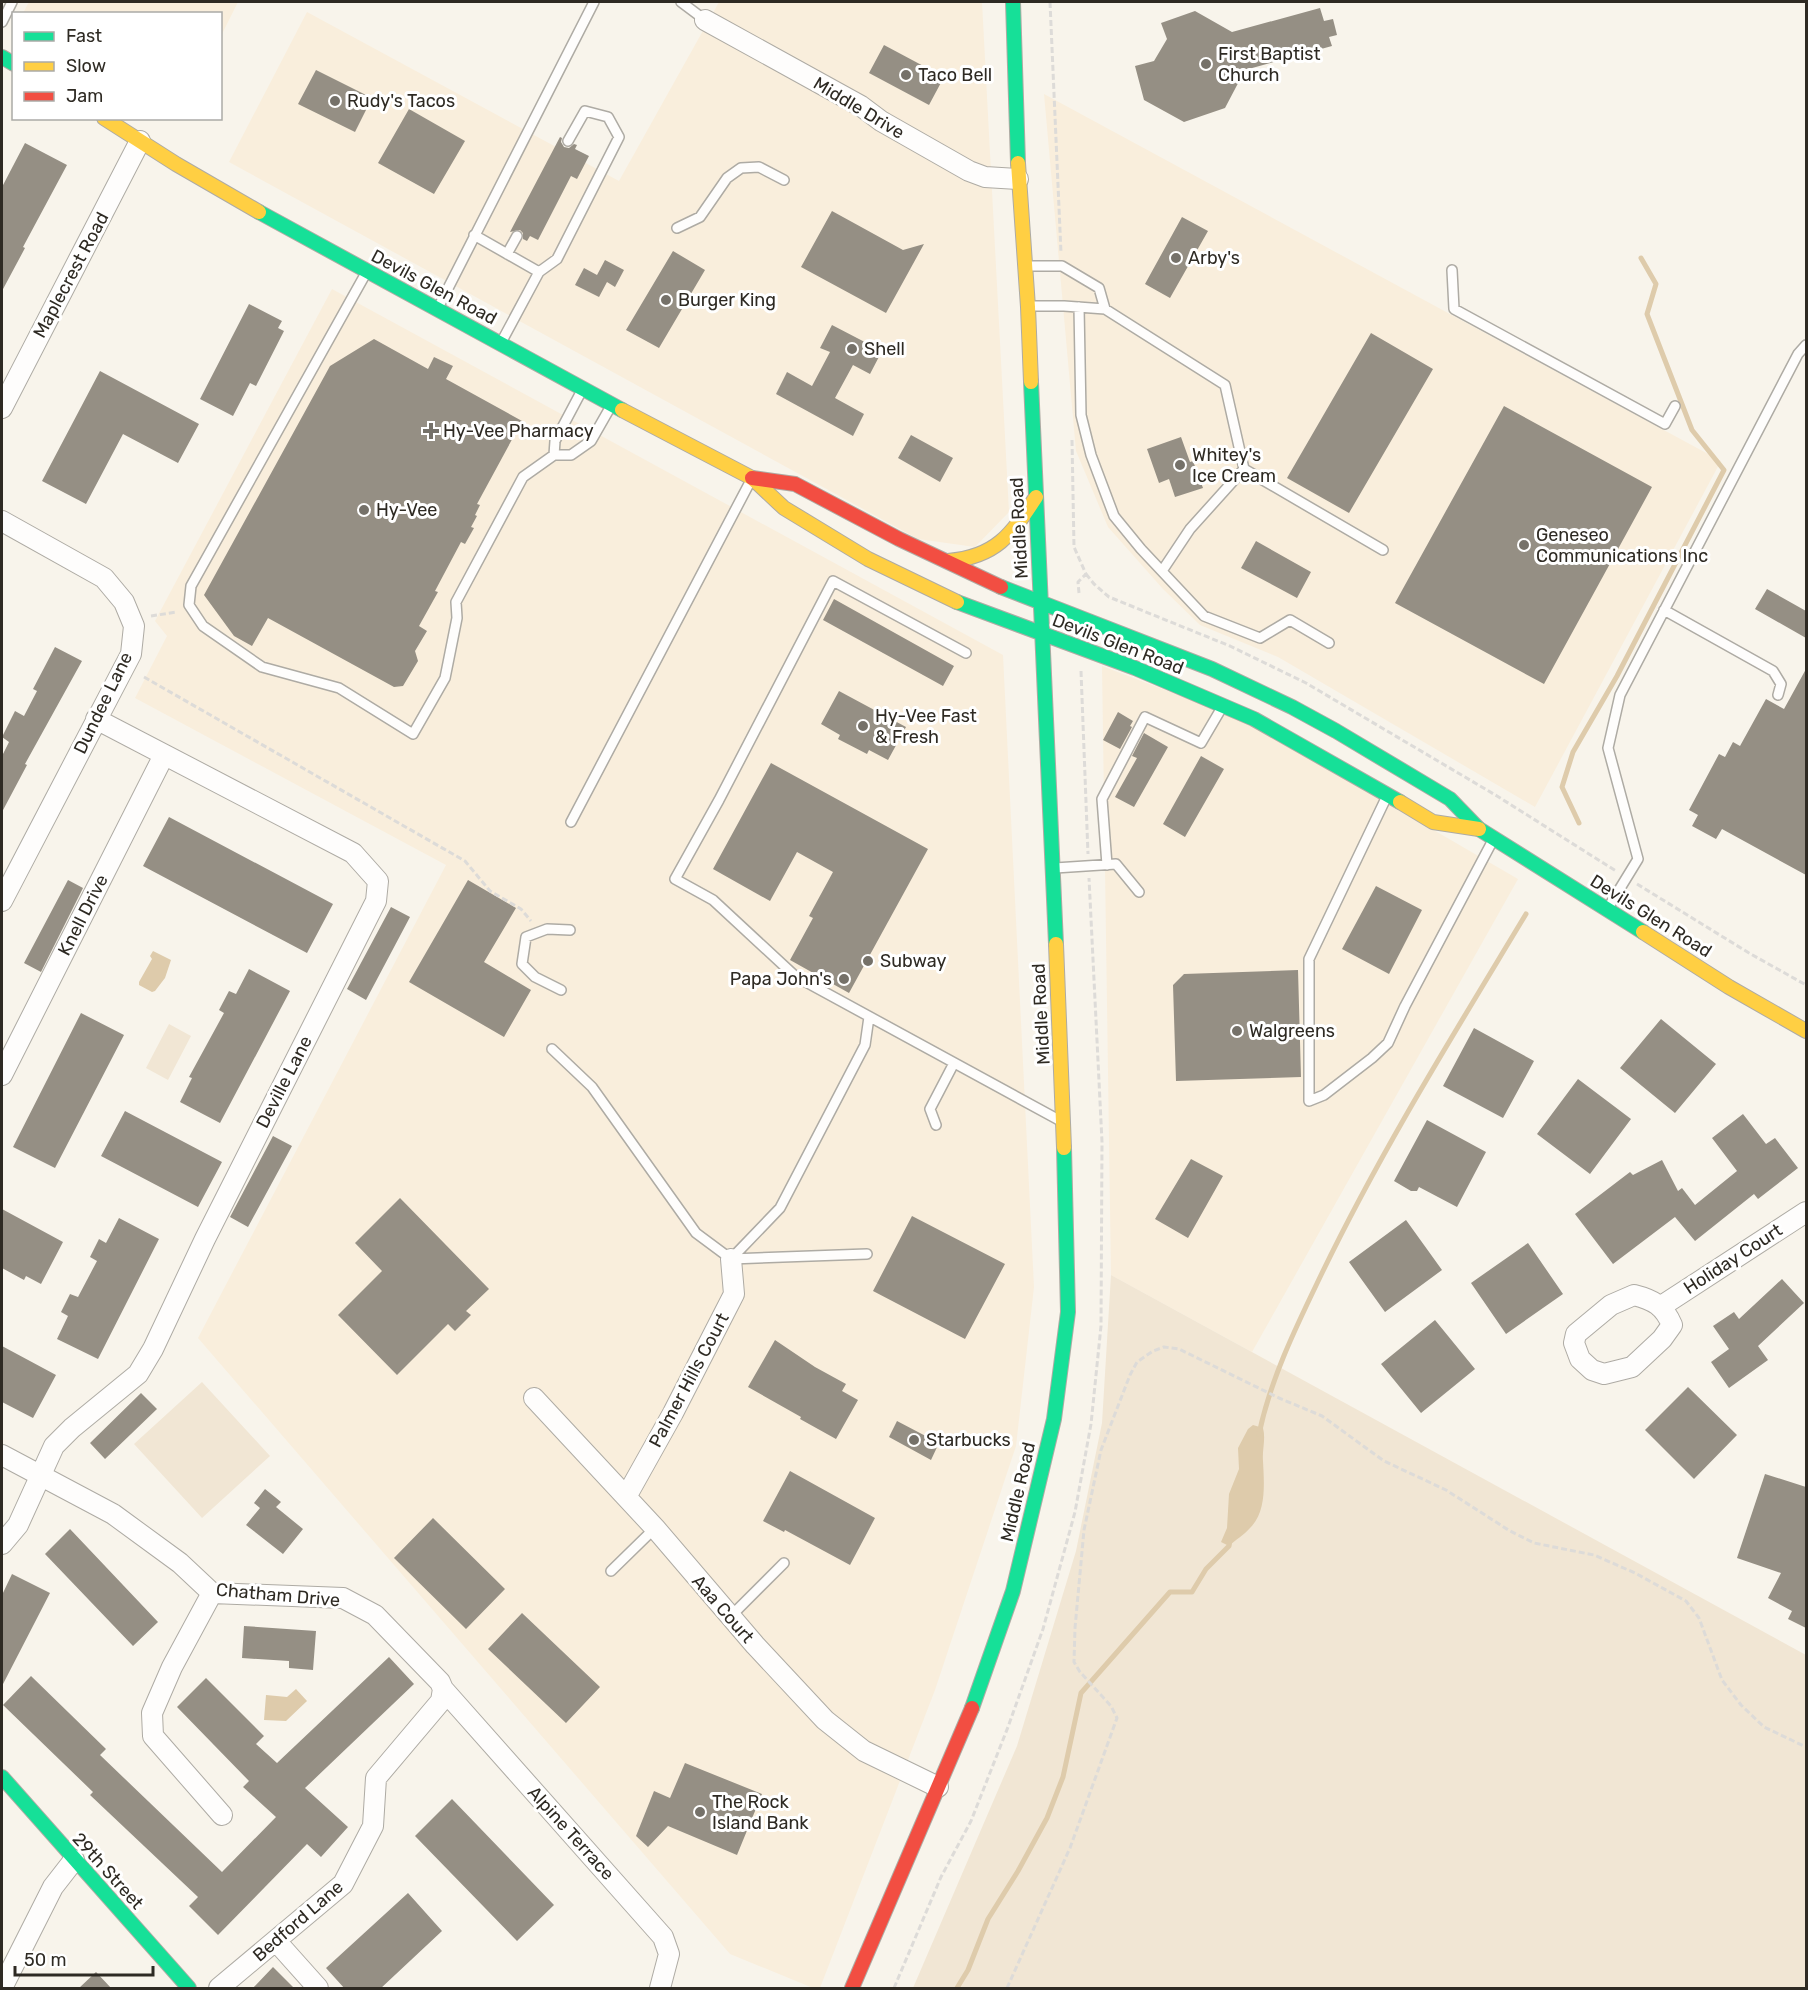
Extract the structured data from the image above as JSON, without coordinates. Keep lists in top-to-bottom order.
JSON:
{
  "streets": {
    "main road": ["Devils Glen Road", "Middle Road", "29th Street"],
    "street": [
      "Middle Drive",
      "Maplecrest Road",
      "Dundee Lane",
      "Knell Drive",
      "Deville Lane",
      "Holiday Court",
      "Palmer Hills Court",
      "Chatham Drive",
      "Aaa Court",
      "Alpine Terrace",
      "Bedford Lane"
    ]
  },
  "crossings": [
    ["Middle Drive", "Middle Road"],
    ["Maplecrest Road", "Devils Glen Road"],
    ["Devils Glen Road", "Middle Road"],
    ["Middle Road", "Aaa Court"],
    ["Dundee Lane", "Deville Lane"],
    ["Knell Drive", "Deville Lane"],
    ["Deville Lane", "Chatham Drive"],
    ["Palmer Hills Court", "Aaa Court"],
    ["Chatham Drive", "Alpine Terrace"],
    ["Chatham Drive", "Bedford Lane"],
    ["Alpine Terrace", "Bedford Lane"]
  ],
  "places": {
    "other": [
      "First Baptist Church",
      "Taco Bell",
      "Rudy's Tacos",
      "Arby's",
      "Burger King",
      "Shell",
      "Whitey's Ice Cream",
      "Hy-Vee",
      "Geneseo Communications Inc",
      "Hy-Vee Fast & Fresh",
      "Subway",
      "Papa John's",
      "Walgreens",
      "Starbucks",
      "The Rock Island Bank"
    ],
    "health": ["Hy-Vee Pharmacy"]
  },
  "legend": ["Fast", "Slow", "Jam"],
  "scale_bar": "50 m"
}
